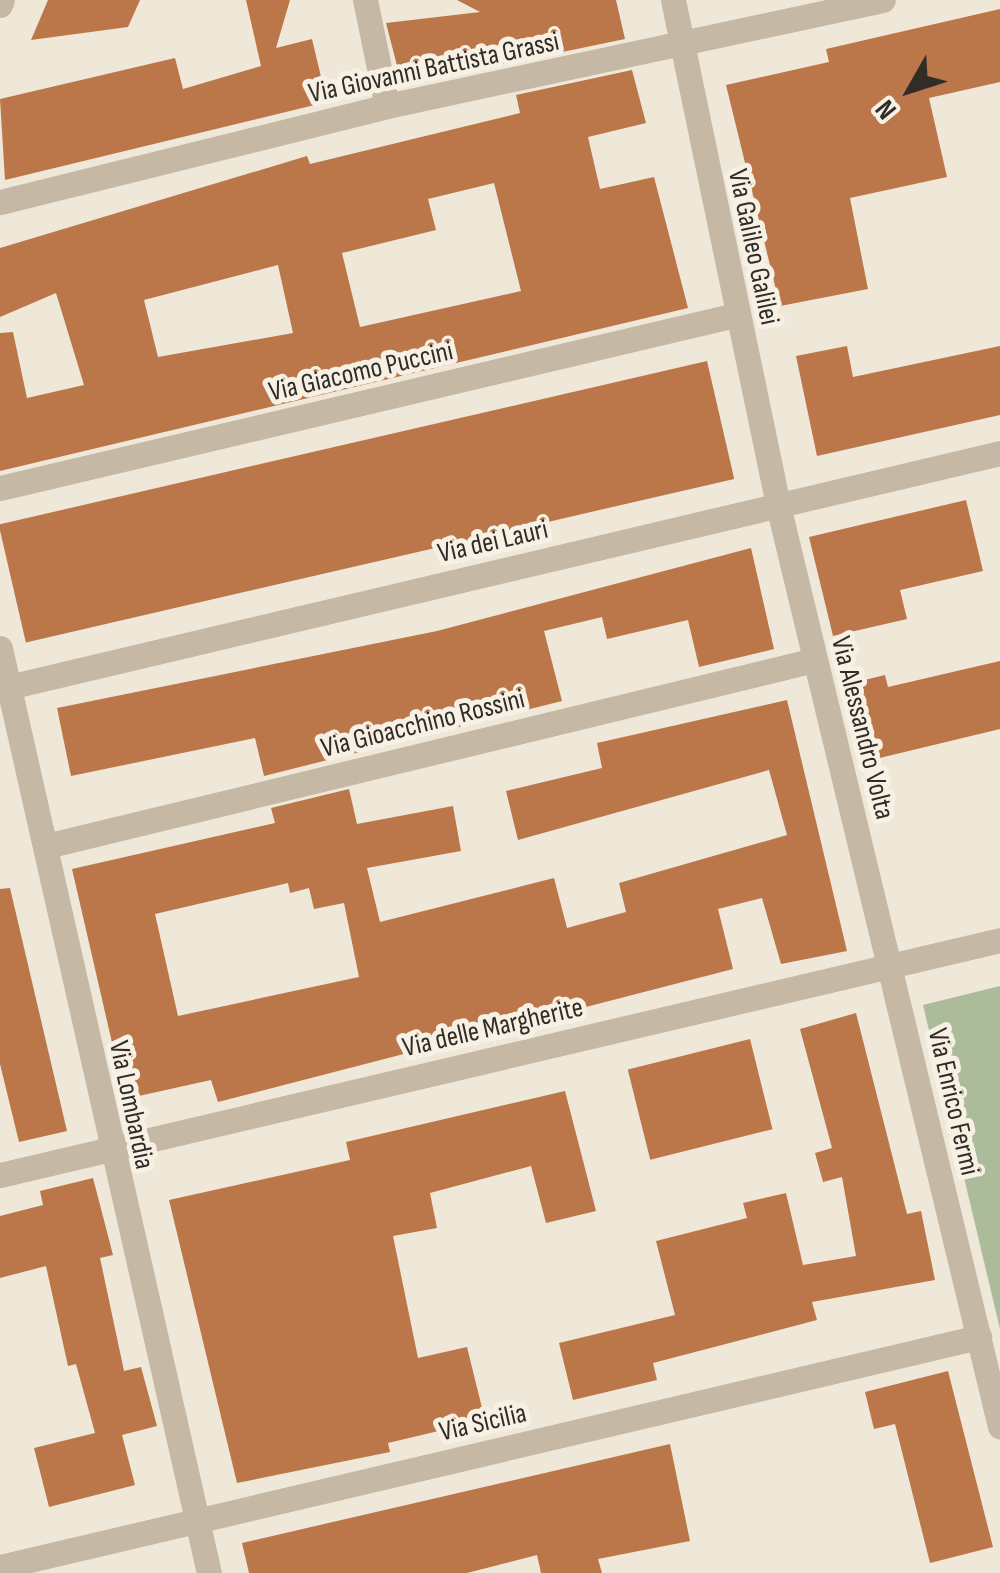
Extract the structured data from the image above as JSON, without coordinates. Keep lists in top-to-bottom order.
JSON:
{
  "streets": {
    "street": [
      "Via Giovanni Battista Grassi",
      "Via Galileo Galilei",
      "Via Giacomo Puccini",
      "Via dei Lauri",
      "Via Gioacchino Rossini",
      "Via Alessandro Volta",
      "Via delle Margherite",
      "Via Enrico Fermi",
      "Via Lombardia",
      "Via Sicilia"
    ]
  },
  "crossings": [
    ["Via Giovanni Battista Grassi", "Via Galileo Galilei"],
    ["Via Galileo Galilei", "Via Giacomo Puccini"],
    ["Via Galileo Galilei", "Via dei Lauri"],
    ["Via Galileo Galilei", "Via Alessandro Volta"],
    ["Via dei Lauri", "Via Alessandro Volta"],
    ["Via dei Lauri", "Via Lombardia"],
    ["Via Gioacchino Rossini", "Via Alessandro Volta"],
    ["Via Gioacchino Rossini", "Via Lombardia"],
    ["Via Alessandro Volta", "Via delle Margherite"],
    ["Via Alessandro Volta", "Via Enrico Fermi"],
    ["Via delle Margherite", "Via Enrico Fermi"],
    ["Via delle Margherite", "Via Lombardia"],
    ["Via Enrico Fermi", "Via Sicilia"],
    ["Via Lombardia", "Via Sicilia"]
  ],
  "north": "bottom left"
}
